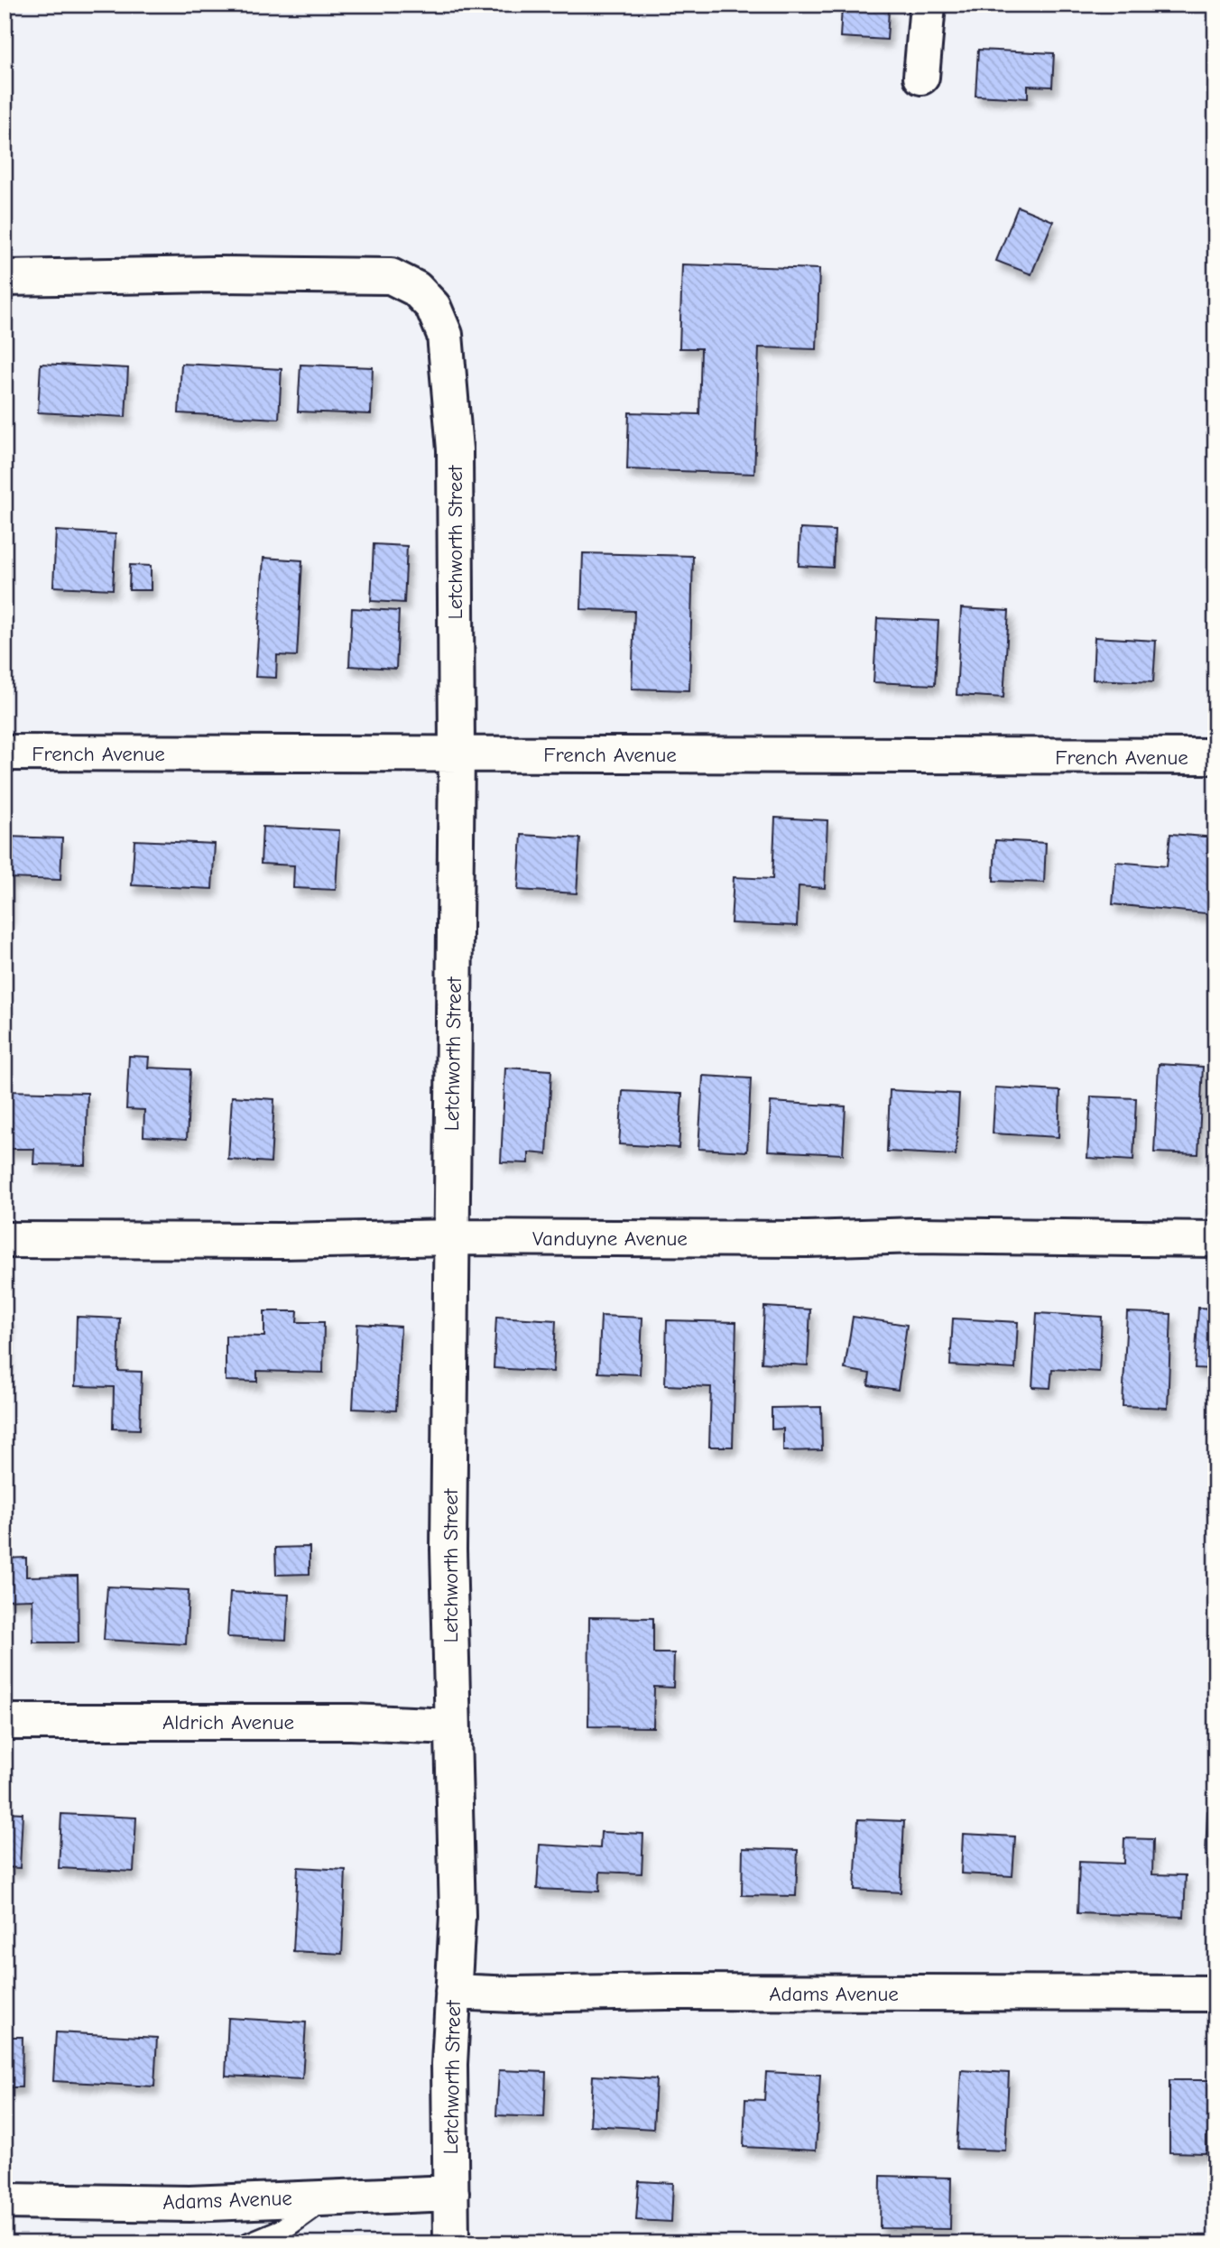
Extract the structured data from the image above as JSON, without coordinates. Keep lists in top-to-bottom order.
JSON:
{
  "streets": {
    "street": [
      "Letchworth Street",
      "French Avenue",
      "Vanduyne Avenue",
      "Aldrich Avenue",
      "Adams Avenue"
    ]
  },
  "crossings": [
    ["Letchworth Street", "French Avenue"],
    ["Letchworth Street", "Vanduyne Avenue"],
    ["Letchworth Street", "Aldrich Avenue"],
    ["Letchworth Street", "Adams Avenue"]
  ]
}
